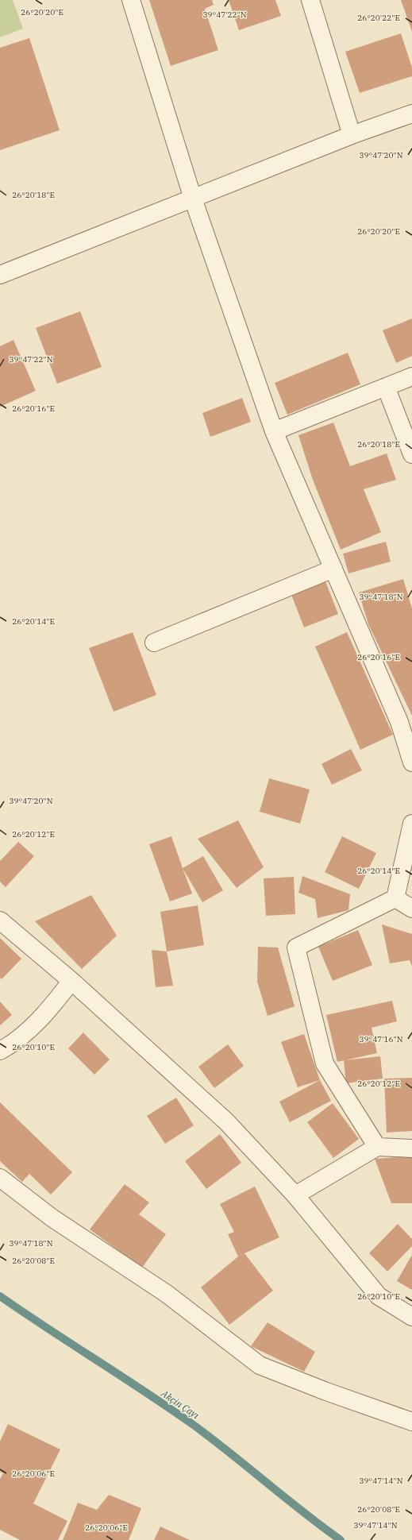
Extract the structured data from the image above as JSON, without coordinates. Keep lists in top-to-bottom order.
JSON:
{
  "water": ["Akçin Çayı"],
  "coordinates": [
    "26°20'20\"E",
    "39°47'22\"N",
    "26°20'22\"E",
    "39°47'20\"N",
    "26°20'18\"E",
    "26°20'16\"E",
    "39°47'18\"N",
    "26°20'14\"E",
    "26°20'12\"E",
    "39°47'16\"N",
    "26°20'10\"E",
    "26°20'08\"E",
    "26°20'06\"E",
    "39°47'14\"N"
  ]
}
